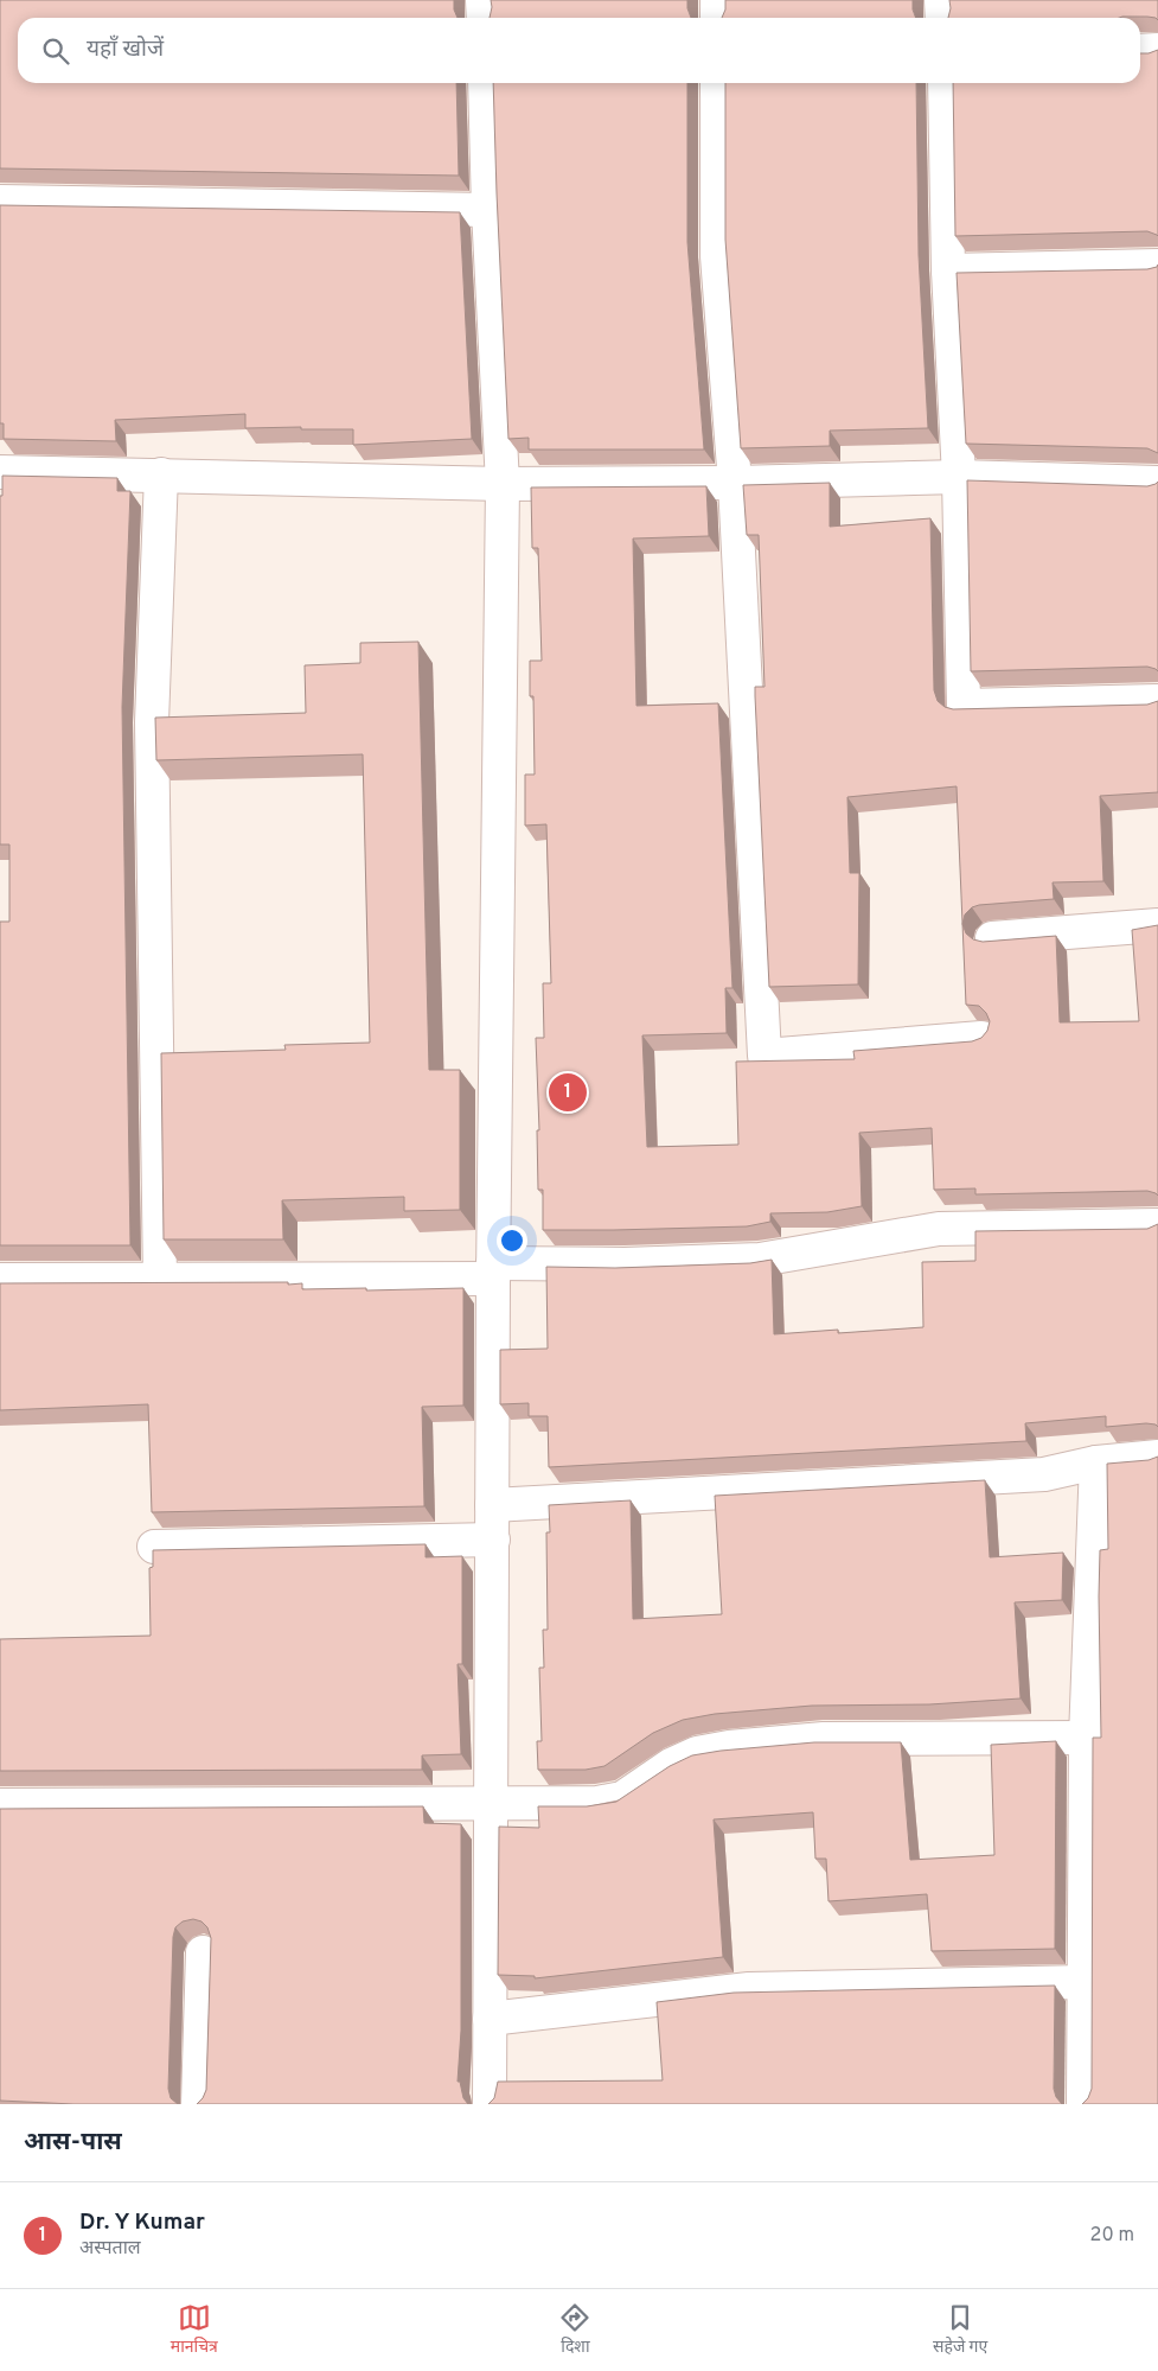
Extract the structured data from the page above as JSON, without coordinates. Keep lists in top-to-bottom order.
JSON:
{
  "page": {
    "search": "यहाँ खोजें",
    "pins": "1",
    "heading": "आस-पास",
    "list": [
      {
        "mark": "1",
        "name": "Dr. Y Kumar",
        "note": "अस्पताल",
        "value": "20 m"
      }
    ],
    "nav": ["मानचित्र", "दिशा", "सहेजे गए"]
  }
}
